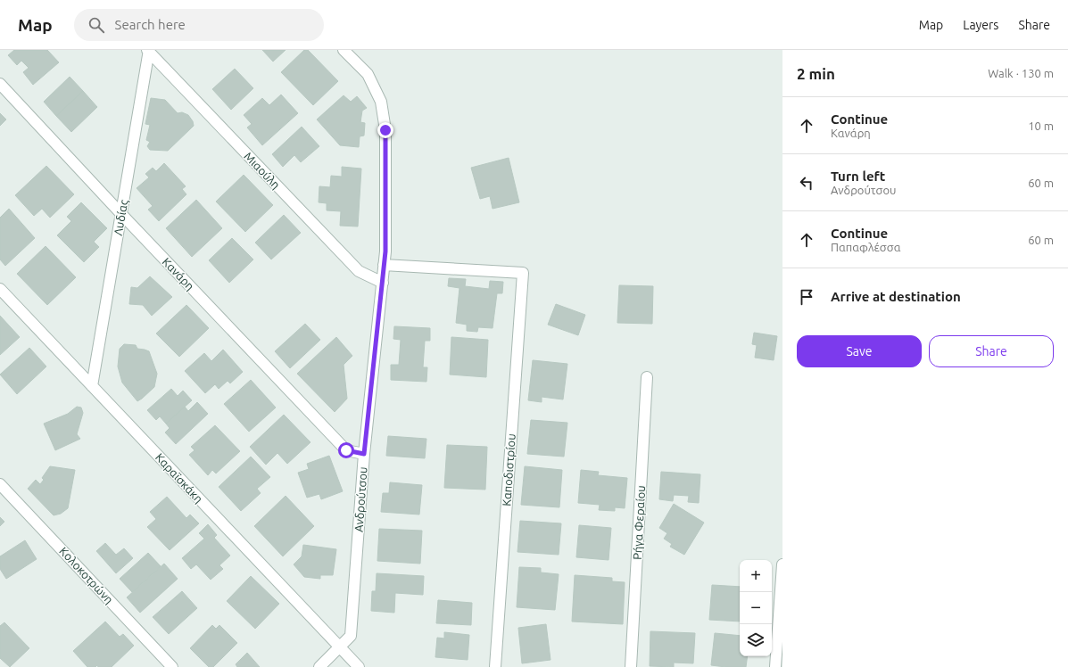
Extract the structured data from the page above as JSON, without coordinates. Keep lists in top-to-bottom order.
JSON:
{
  "streets": {
    "street": [
      "Μιαούλη",
      "Λυδίας",
      "Κανάρη",
      "Καποδιστρίου",
      "Καραϊσκάκη",
      "Ανδρούτσου",
      "Ρήγα Φεραίου",
      "Κολοκοτρώνη"
    ]
  },
  "crossings": [
    ["Μιαούλη", "Λυδίας"],
    ["Μιαούλη", "Ανδρούτσου"],
    ["Λυδίας", "Κανάρη"],
    ["Λυδίας", "Καραϊσκάκη"],
    ["Κανάρη", "Ανδρούτσου"],
    ["Καποδιστρίου", "Ανδρούτσου"],
    ["Καραϊσκάκη", "Ανδρούτσου"]
  ],
  "page": {
    "header": "Map",
    "search": "Search here",
    "nav": ["Map", "Layers", "Share"],
    "heading": ["2 min", "Walk · 130 m"],
    "list": [
      ["Continue", "Κανάρη", "10 m"],
      ["Turn left", "Ανδρούτσου", "60 m"],
      ["Continue", "Παπαφλέσσα", "60 m"],
      "Arrive at destination"
    ],
    "buttons": ["Save", "Share"],
    "map_buttons": ["+", "−"]
  }
}
